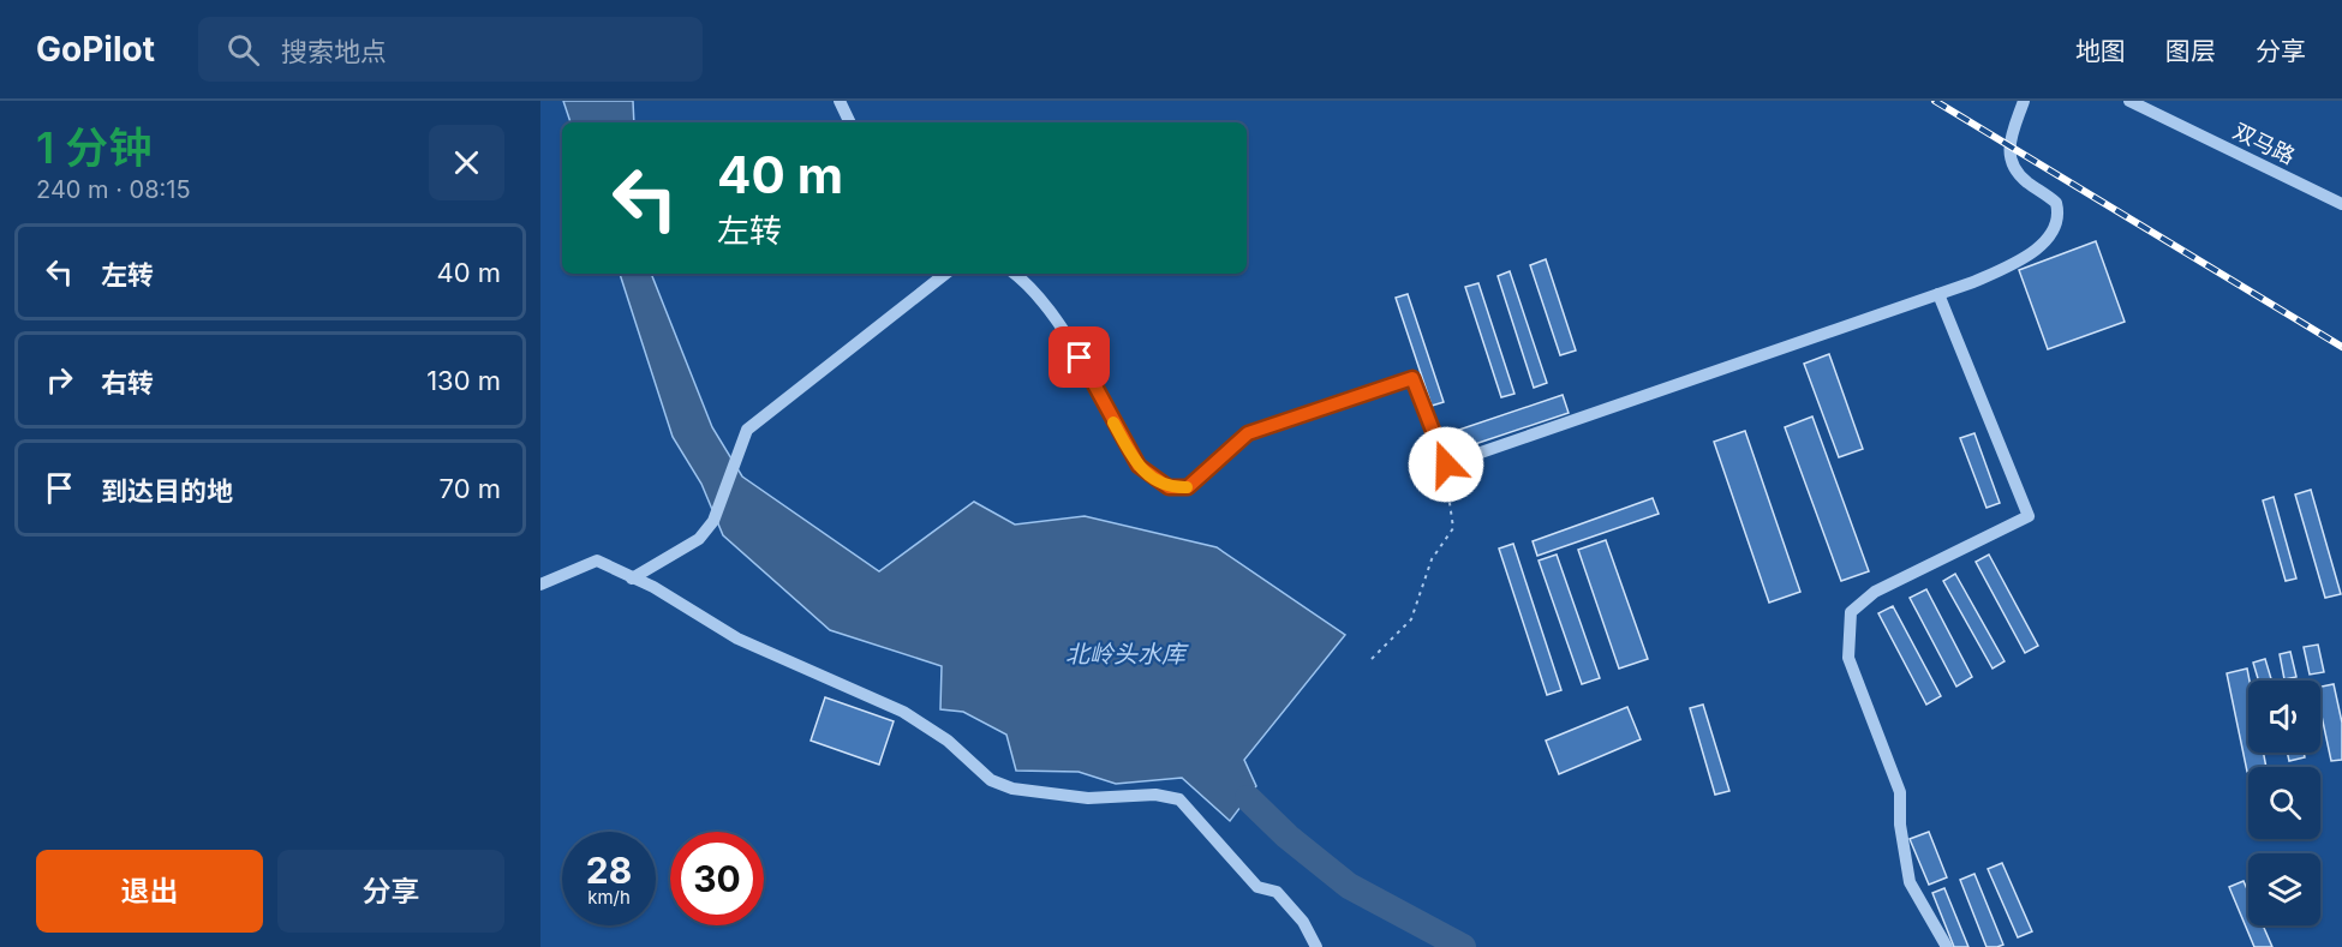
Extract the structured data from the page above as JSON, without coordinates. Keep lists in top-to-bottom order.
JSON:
{
  "streets": {
    "street": ["双马路"]
  },
  "water": ["北岭头水库"],
  "page": {
    "header": "GoPilot",
    "search": "搜索地点",
    "nav": ["地图", "图层", "分享"],
    "heading": ["1 分钟", "240 m · 08:15"],
    "turn": ["40 m", "左转"],
    "list": [
      {
        "name": "左转",
        "value": "40 m"
      },
      {
        "name": "右转",
        "value": "130 m"
      },
      {
        "name": "到达目的地",
        "value": "70 m"
      }
    ],
    "speed": "28 km/h",
    "limit": "30",
    "buttons": ["退出", "分享"]
  }
}
